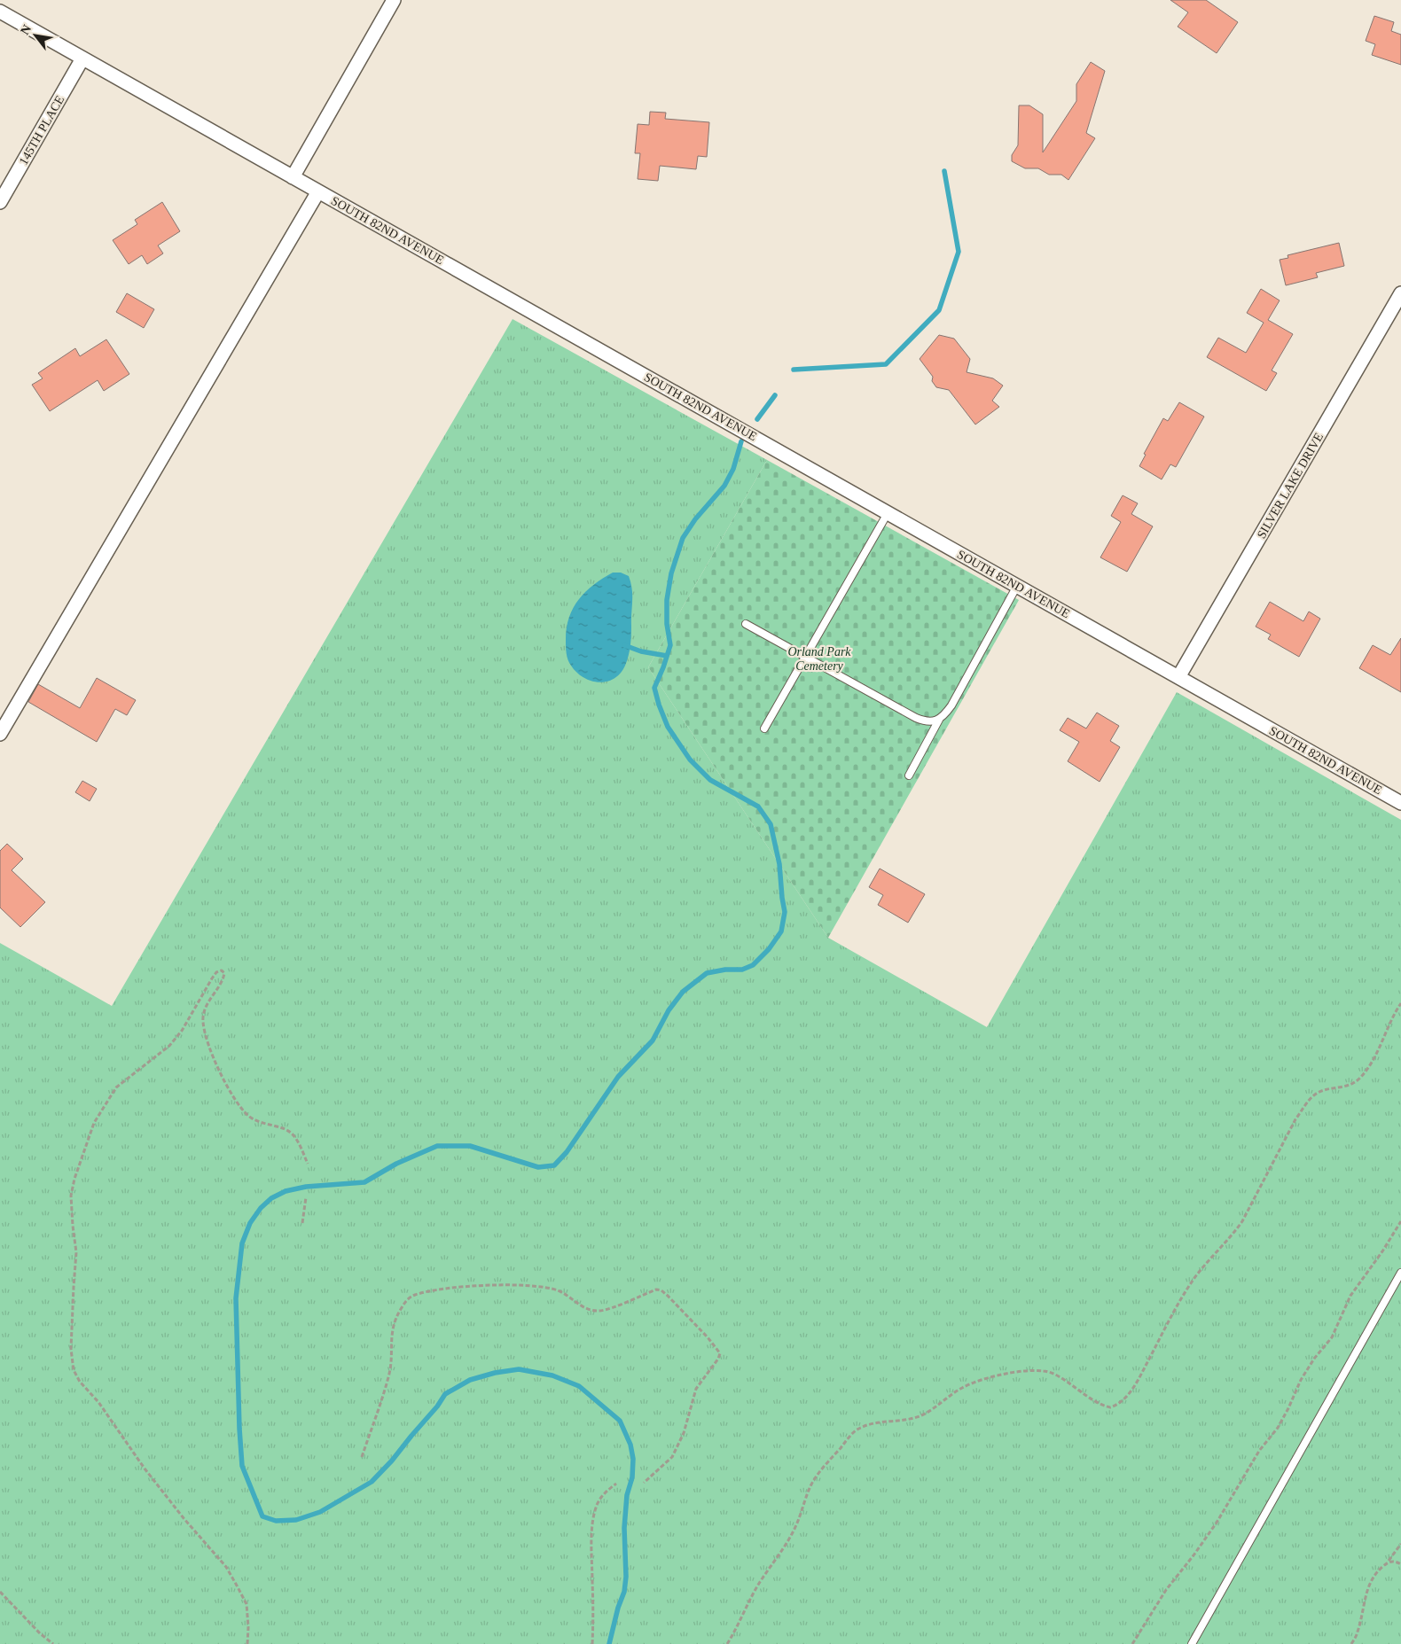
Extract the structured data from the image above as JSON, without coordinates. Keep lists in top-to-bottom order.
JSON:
{
  "streets": {
    "street": ["145TH PLACE", "SOUTH 82ND AVENUE", "SILVER LAKE DRIVE"]
  },
  "crossings": [
    ["145TH PLACE", "SOUTH 82ND AVENUE"],
    ["SOUTH 82ND AVENUE", "SILVER LAKE DRIVE"]
  ],
  "parks": ["Orland Park Cemetery"],
  "north": "top left"
}
